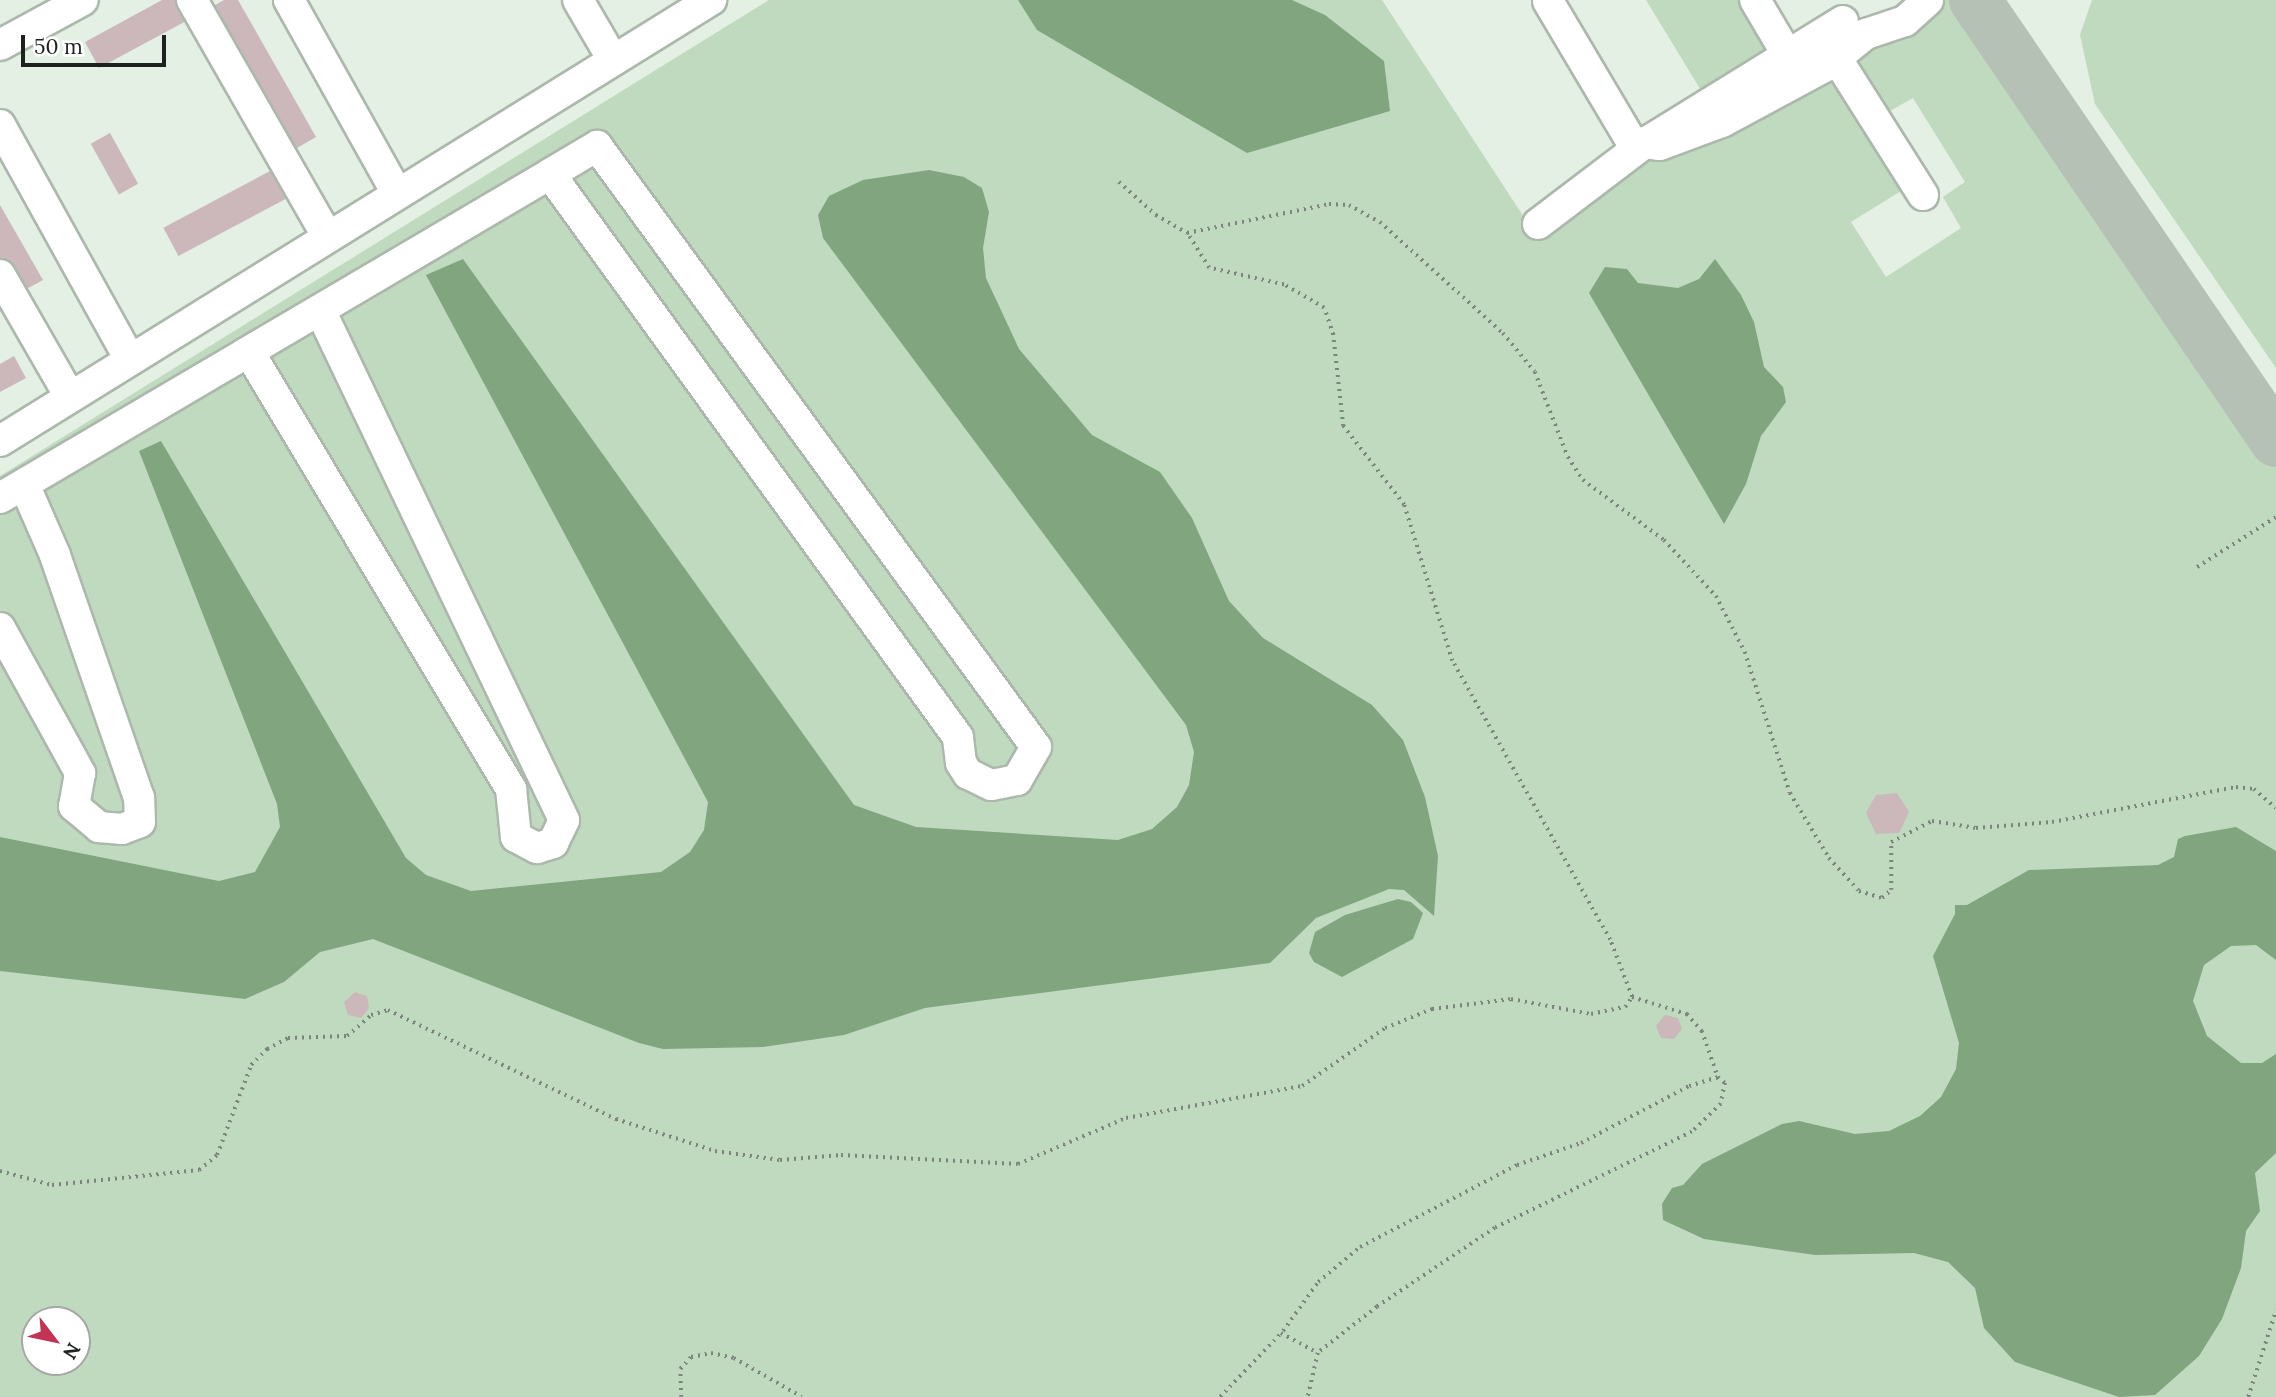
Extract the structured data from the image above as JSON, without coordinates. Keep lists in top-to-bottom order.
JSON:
{
  "scale_bar": "50 m",
  "north": "bottom right"
}
